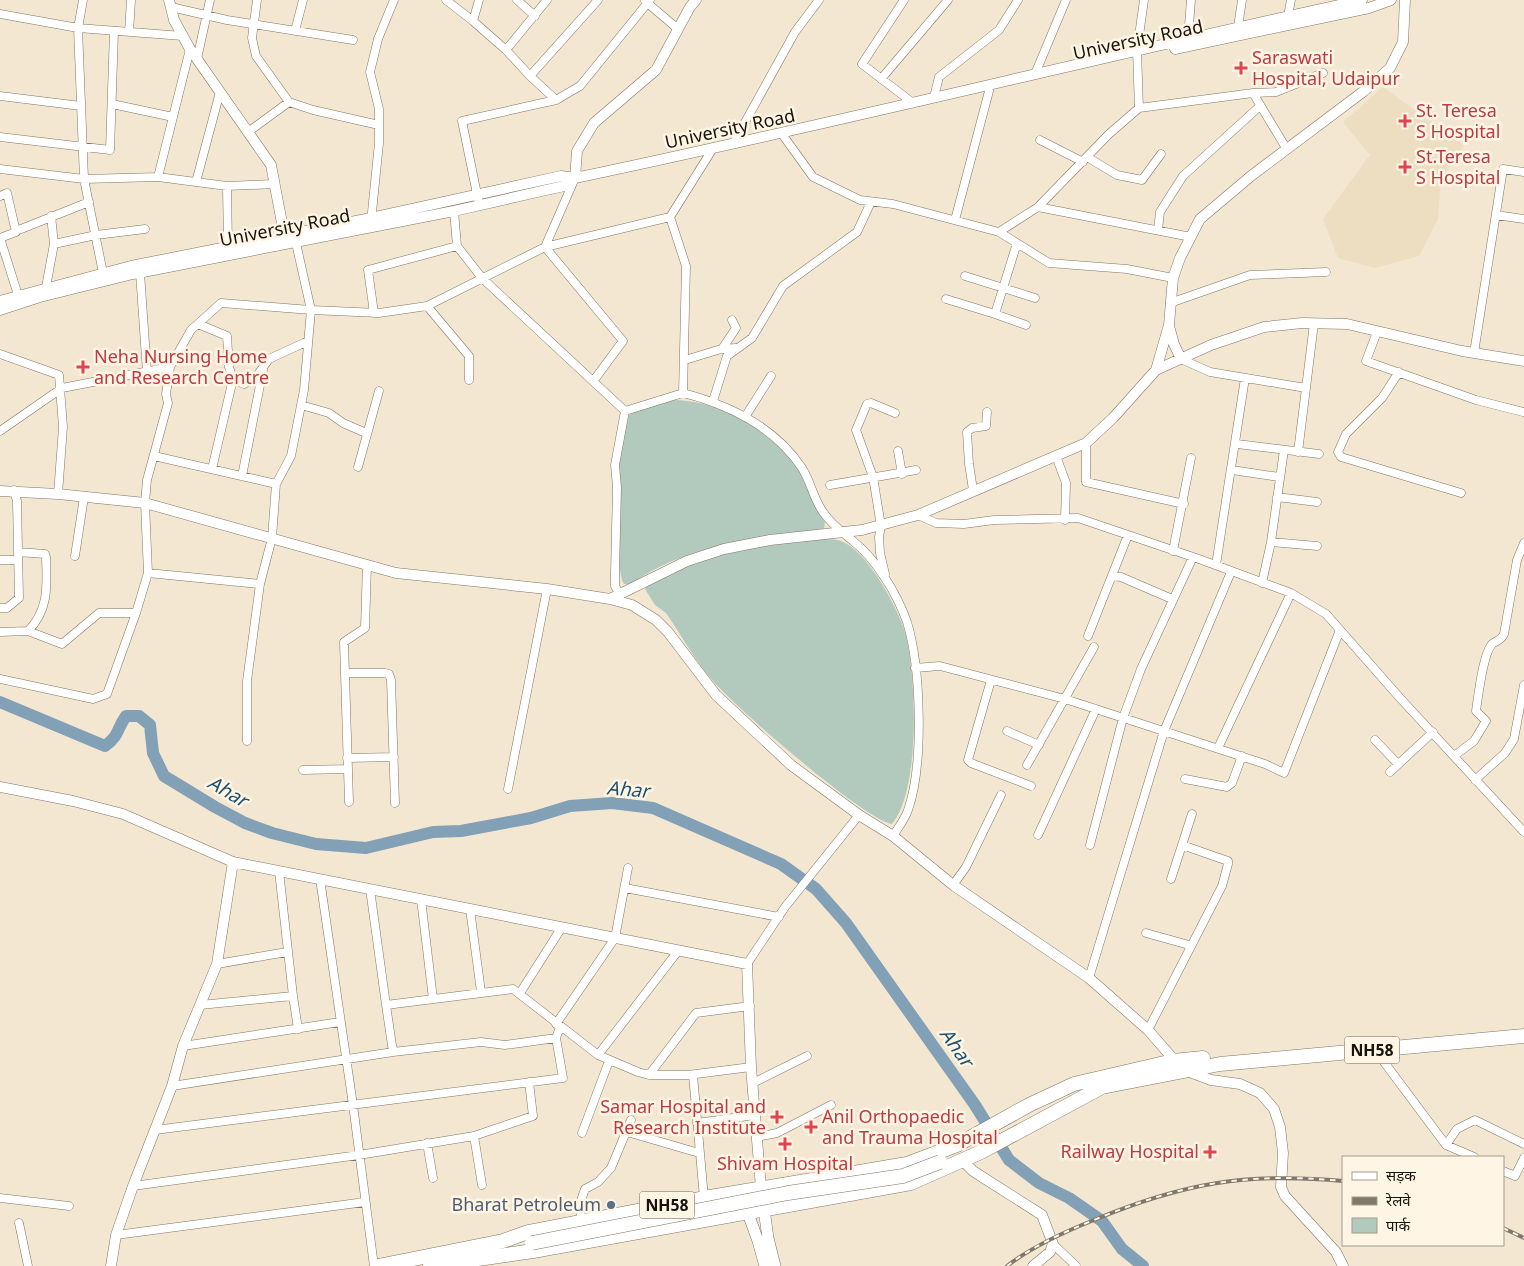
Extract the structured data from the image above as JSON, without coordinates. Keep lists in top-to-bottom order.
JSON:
{
  "streets": {
    "highway": ["NH58"],
    "street": ["University Road"]
  },
  "water": ["Ahar"],
  "places": {
    "health": [
      "Saraswati Hospital, Udaipur",
      "St. Teresa S Hospital",
      "St.Teresa S Hospital",
      "Neha Nursing Home and Research Centre",
      "Samar Hospital and Research Institute",
      "Anil Orthopaedic and Trauma Hospital",
      "Shivam Hospital",
      "Railway Hospital"
    ],
    "other": ["Bharat Petroleum"]
  },
  "legend": ["सड़क", "रेलवे", "पार्क"]
}
